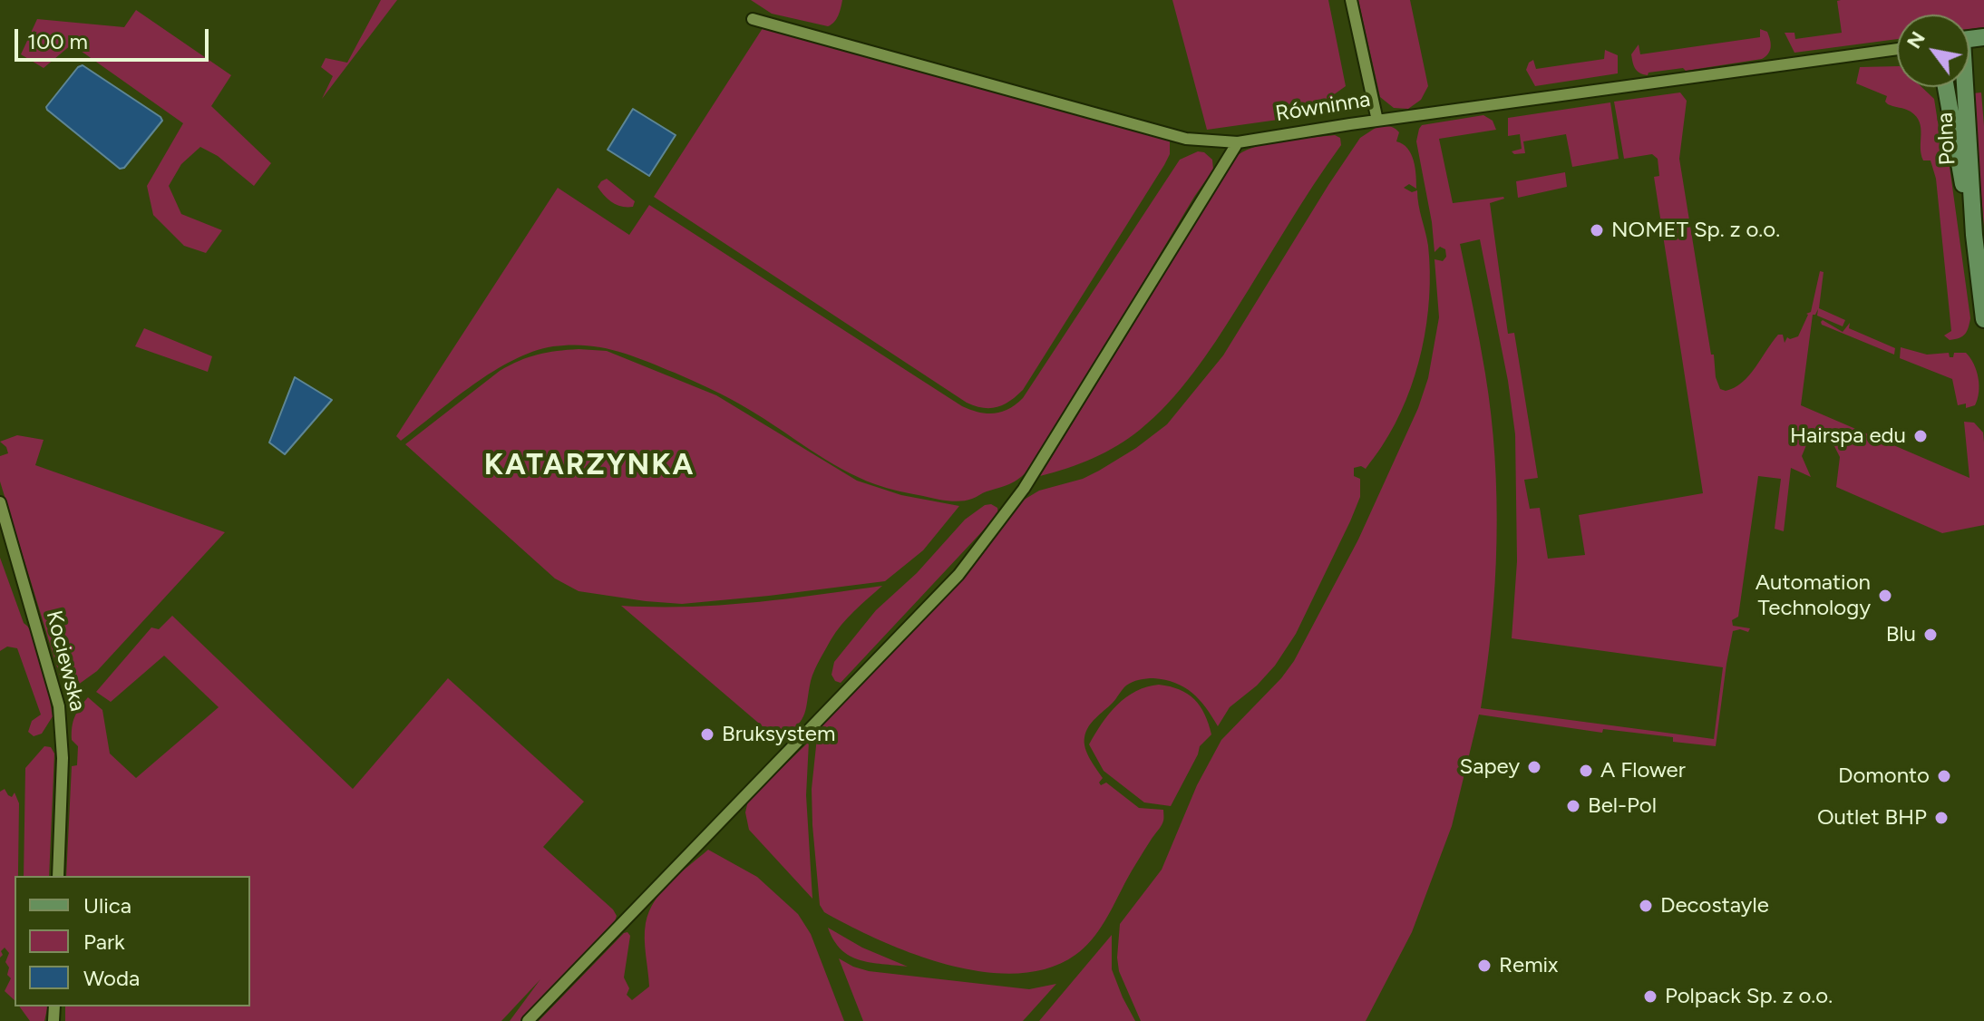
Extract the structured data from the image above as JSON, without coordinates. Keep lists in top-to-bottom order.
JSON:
{
  "streets": {
    "street": ["Równinna", "Polna", "Kociewska"]
  },
  "districts": ["KATARZYNKA"],
  "places": [
    "NOMET Sp. z o.o.",
    "Hairspa edu",
    "Automation Technology",
    "Blu",
    "Bruksystem",
    "Sapey",
    "A Flower",
    "Domonto",
    "Bel-Pol",
    "Outlet BHP",
    "Decostayle",
    "Remix",
    "Polpack Sp. z o.o."
  ],
  "legend": ["Ulica", "Park", "Woda"],
  "scale_bar": "100 m",
  "north": "top left"
}
